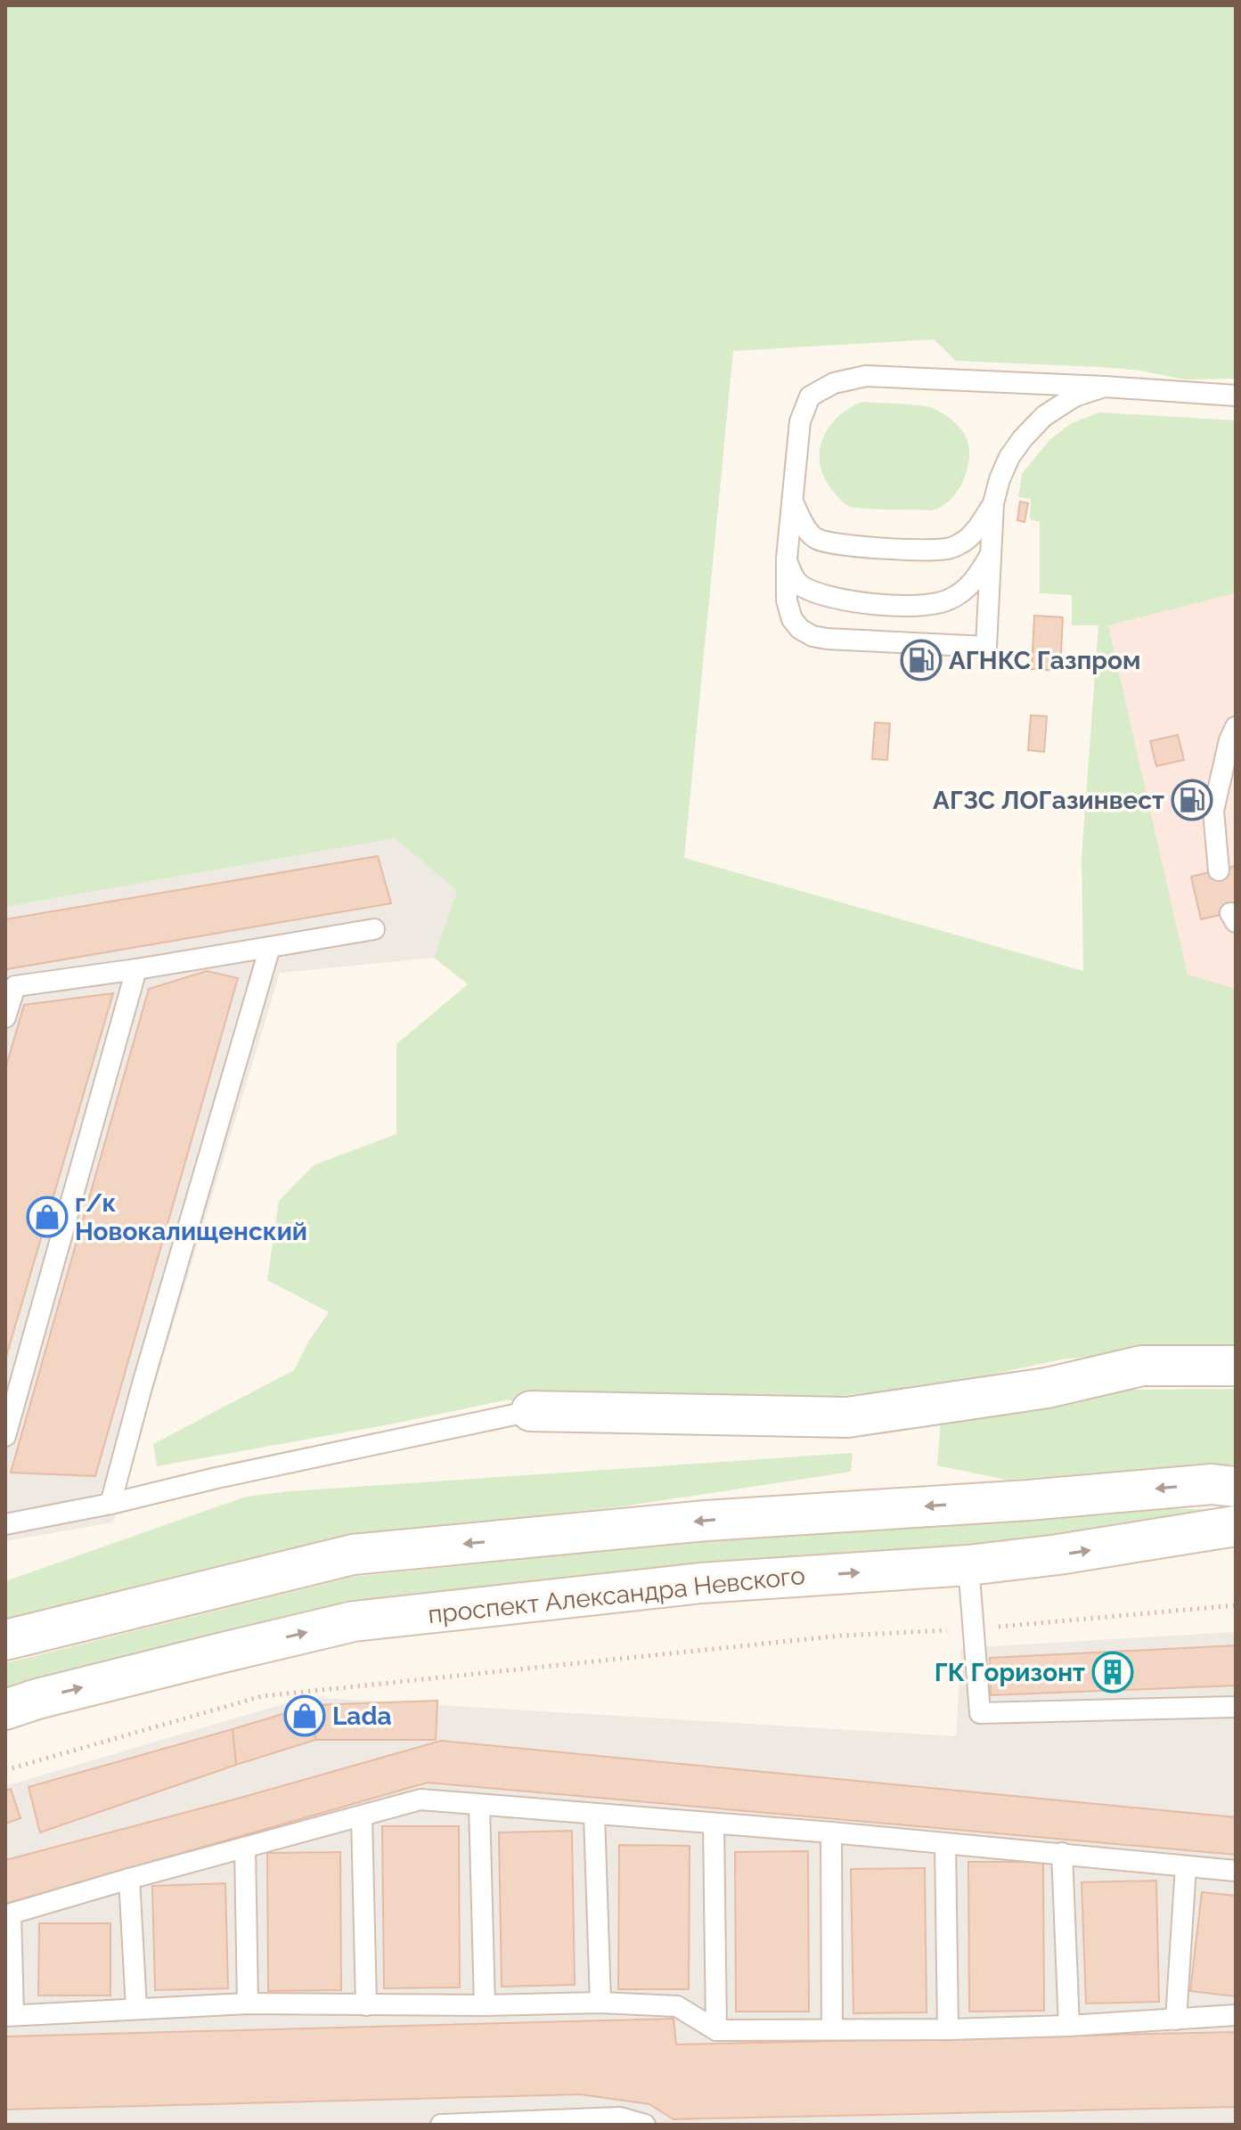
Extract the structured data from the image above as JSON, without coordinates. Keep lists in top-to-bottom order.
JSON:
{
  "streets": {
    "main road": ["проспект Александра Невского"]
  },
  "places": {
    "fuel station": ["АГНКС Газпром", "АГЗС ЛОГазинвест"],
    "shop": ["г/к Новокалищенский", "Lada"],
    "building": ["ГК Горизонт"]
  }
}
